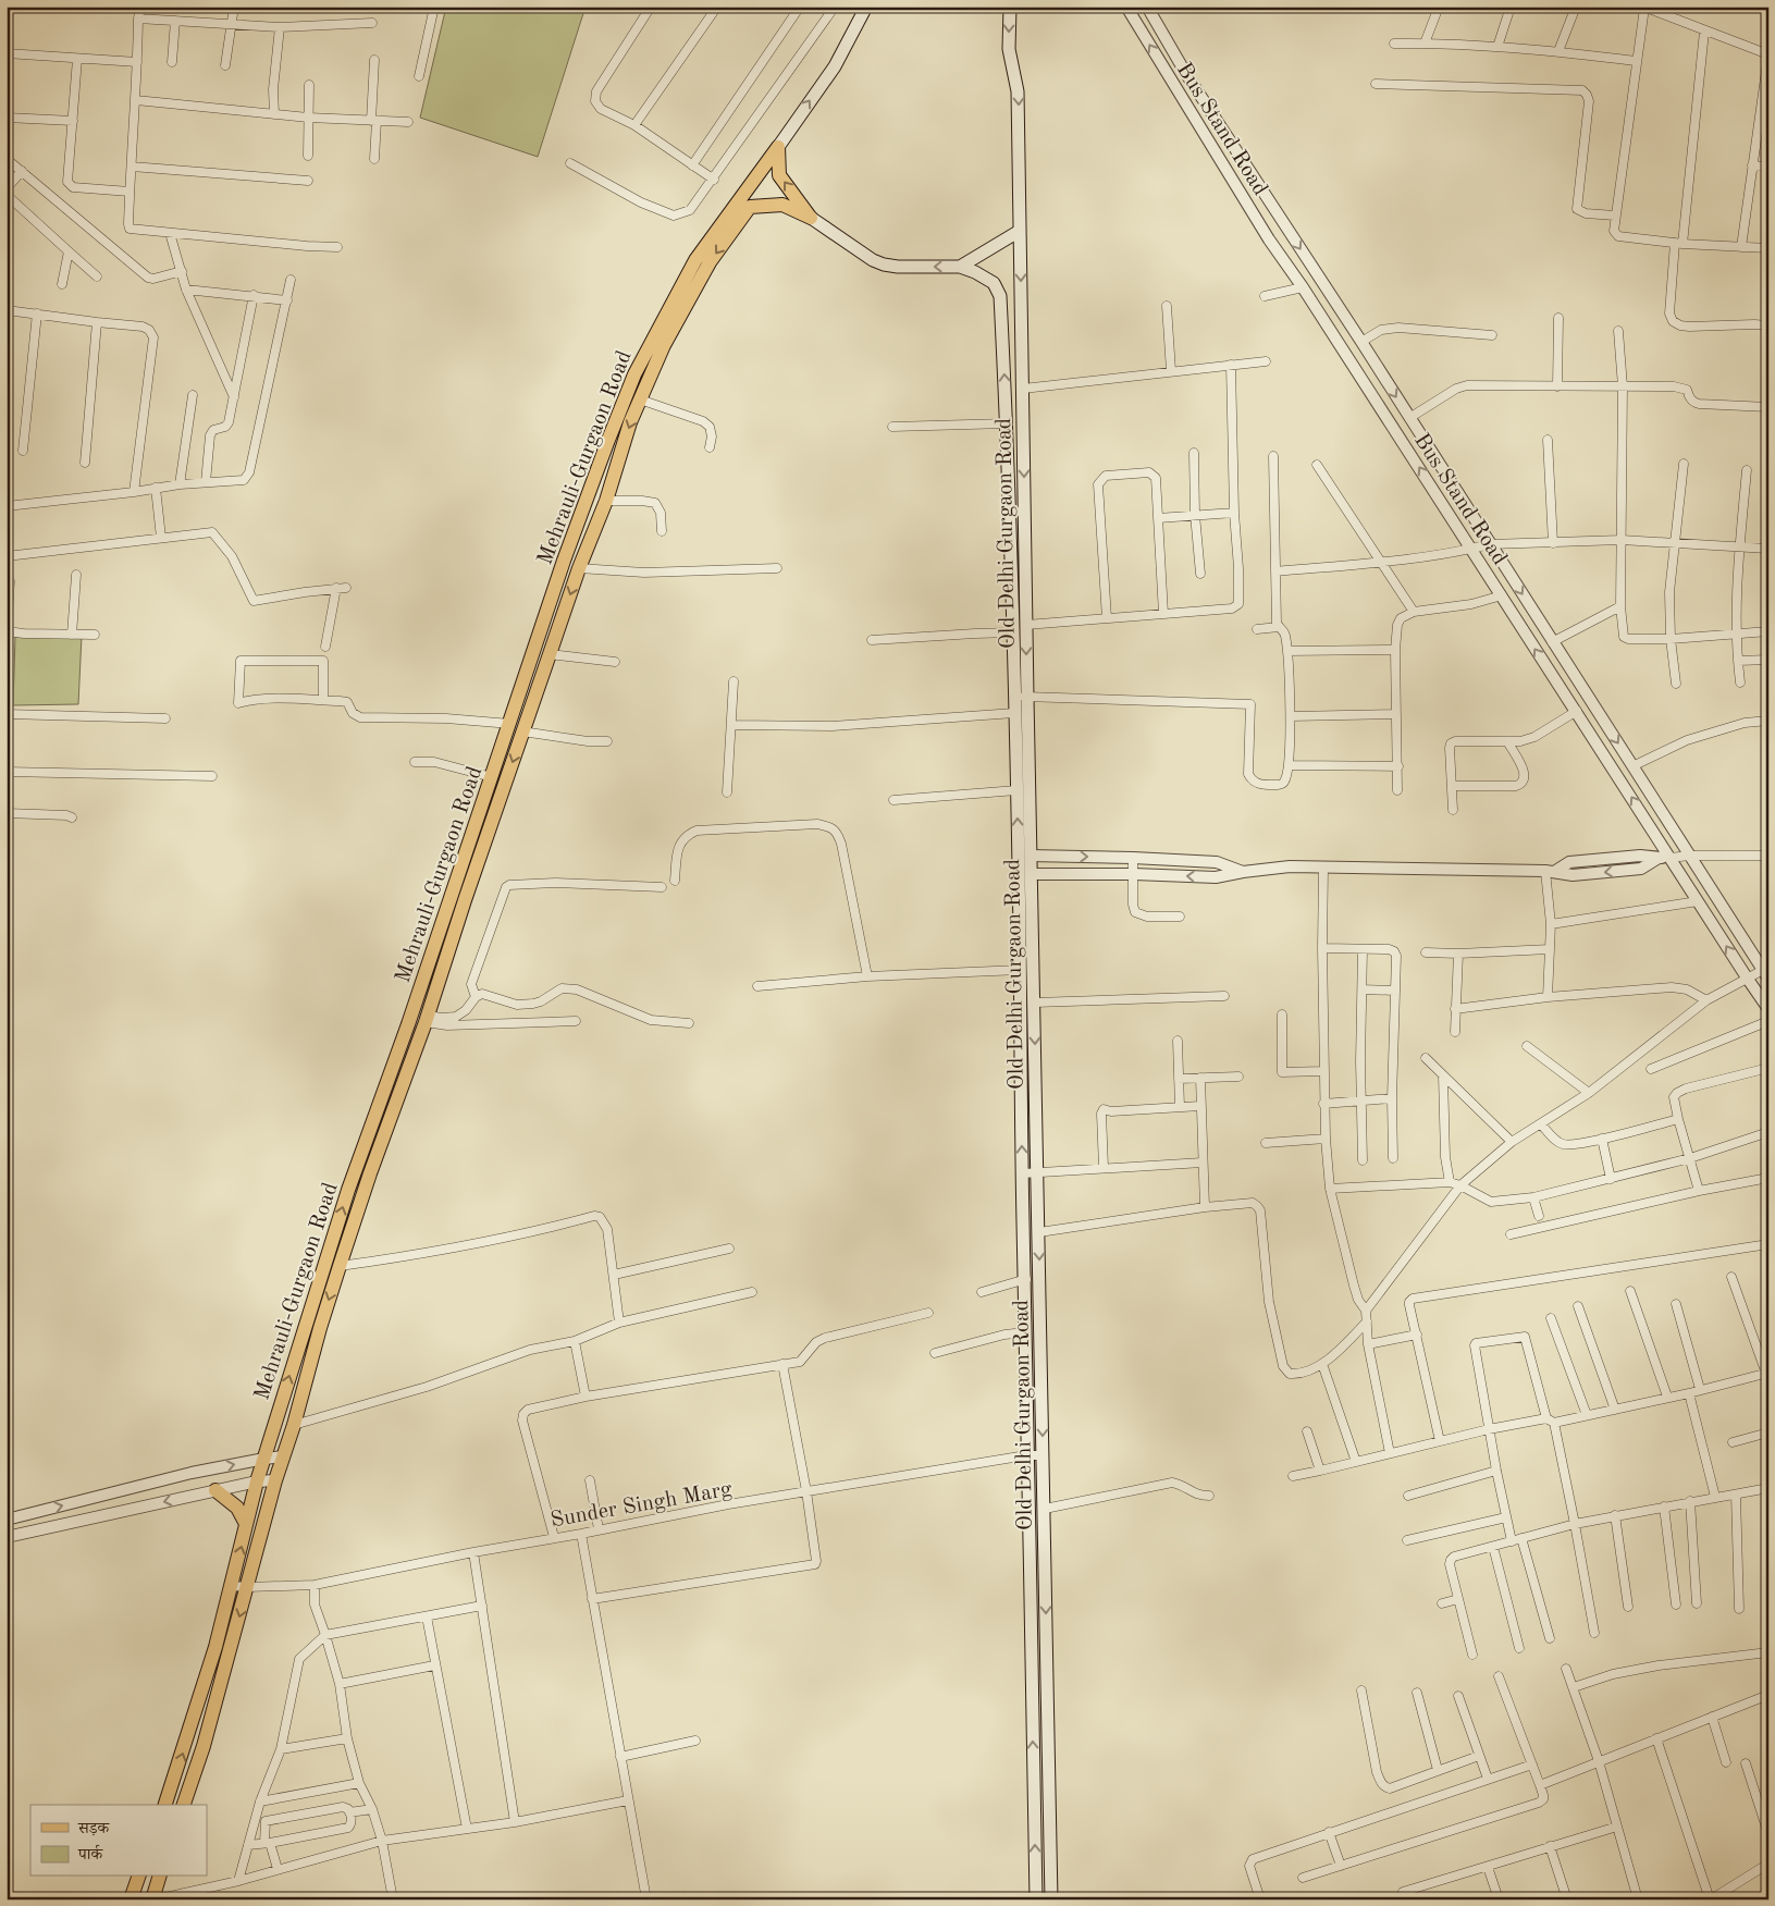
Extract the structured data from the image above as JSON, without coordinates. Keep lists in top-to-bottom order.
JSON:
{
  "streets": {
    "main road": ["Mehrauli-Gurgaon Road", "Old Delhi Gurgaon Road"],
    "street": ["Bus Stand Road", "Sunder Singh Marg"]
  },
  "crossings": [
    ["Mehrauli-Gurgaon Road", "Sunder Singh Marg"],
    ["Old Delhi Gurgaon Road", "Sunder Singh Marg"]
  ],
  "legend": ["सड़क", "पार्क"]
}
